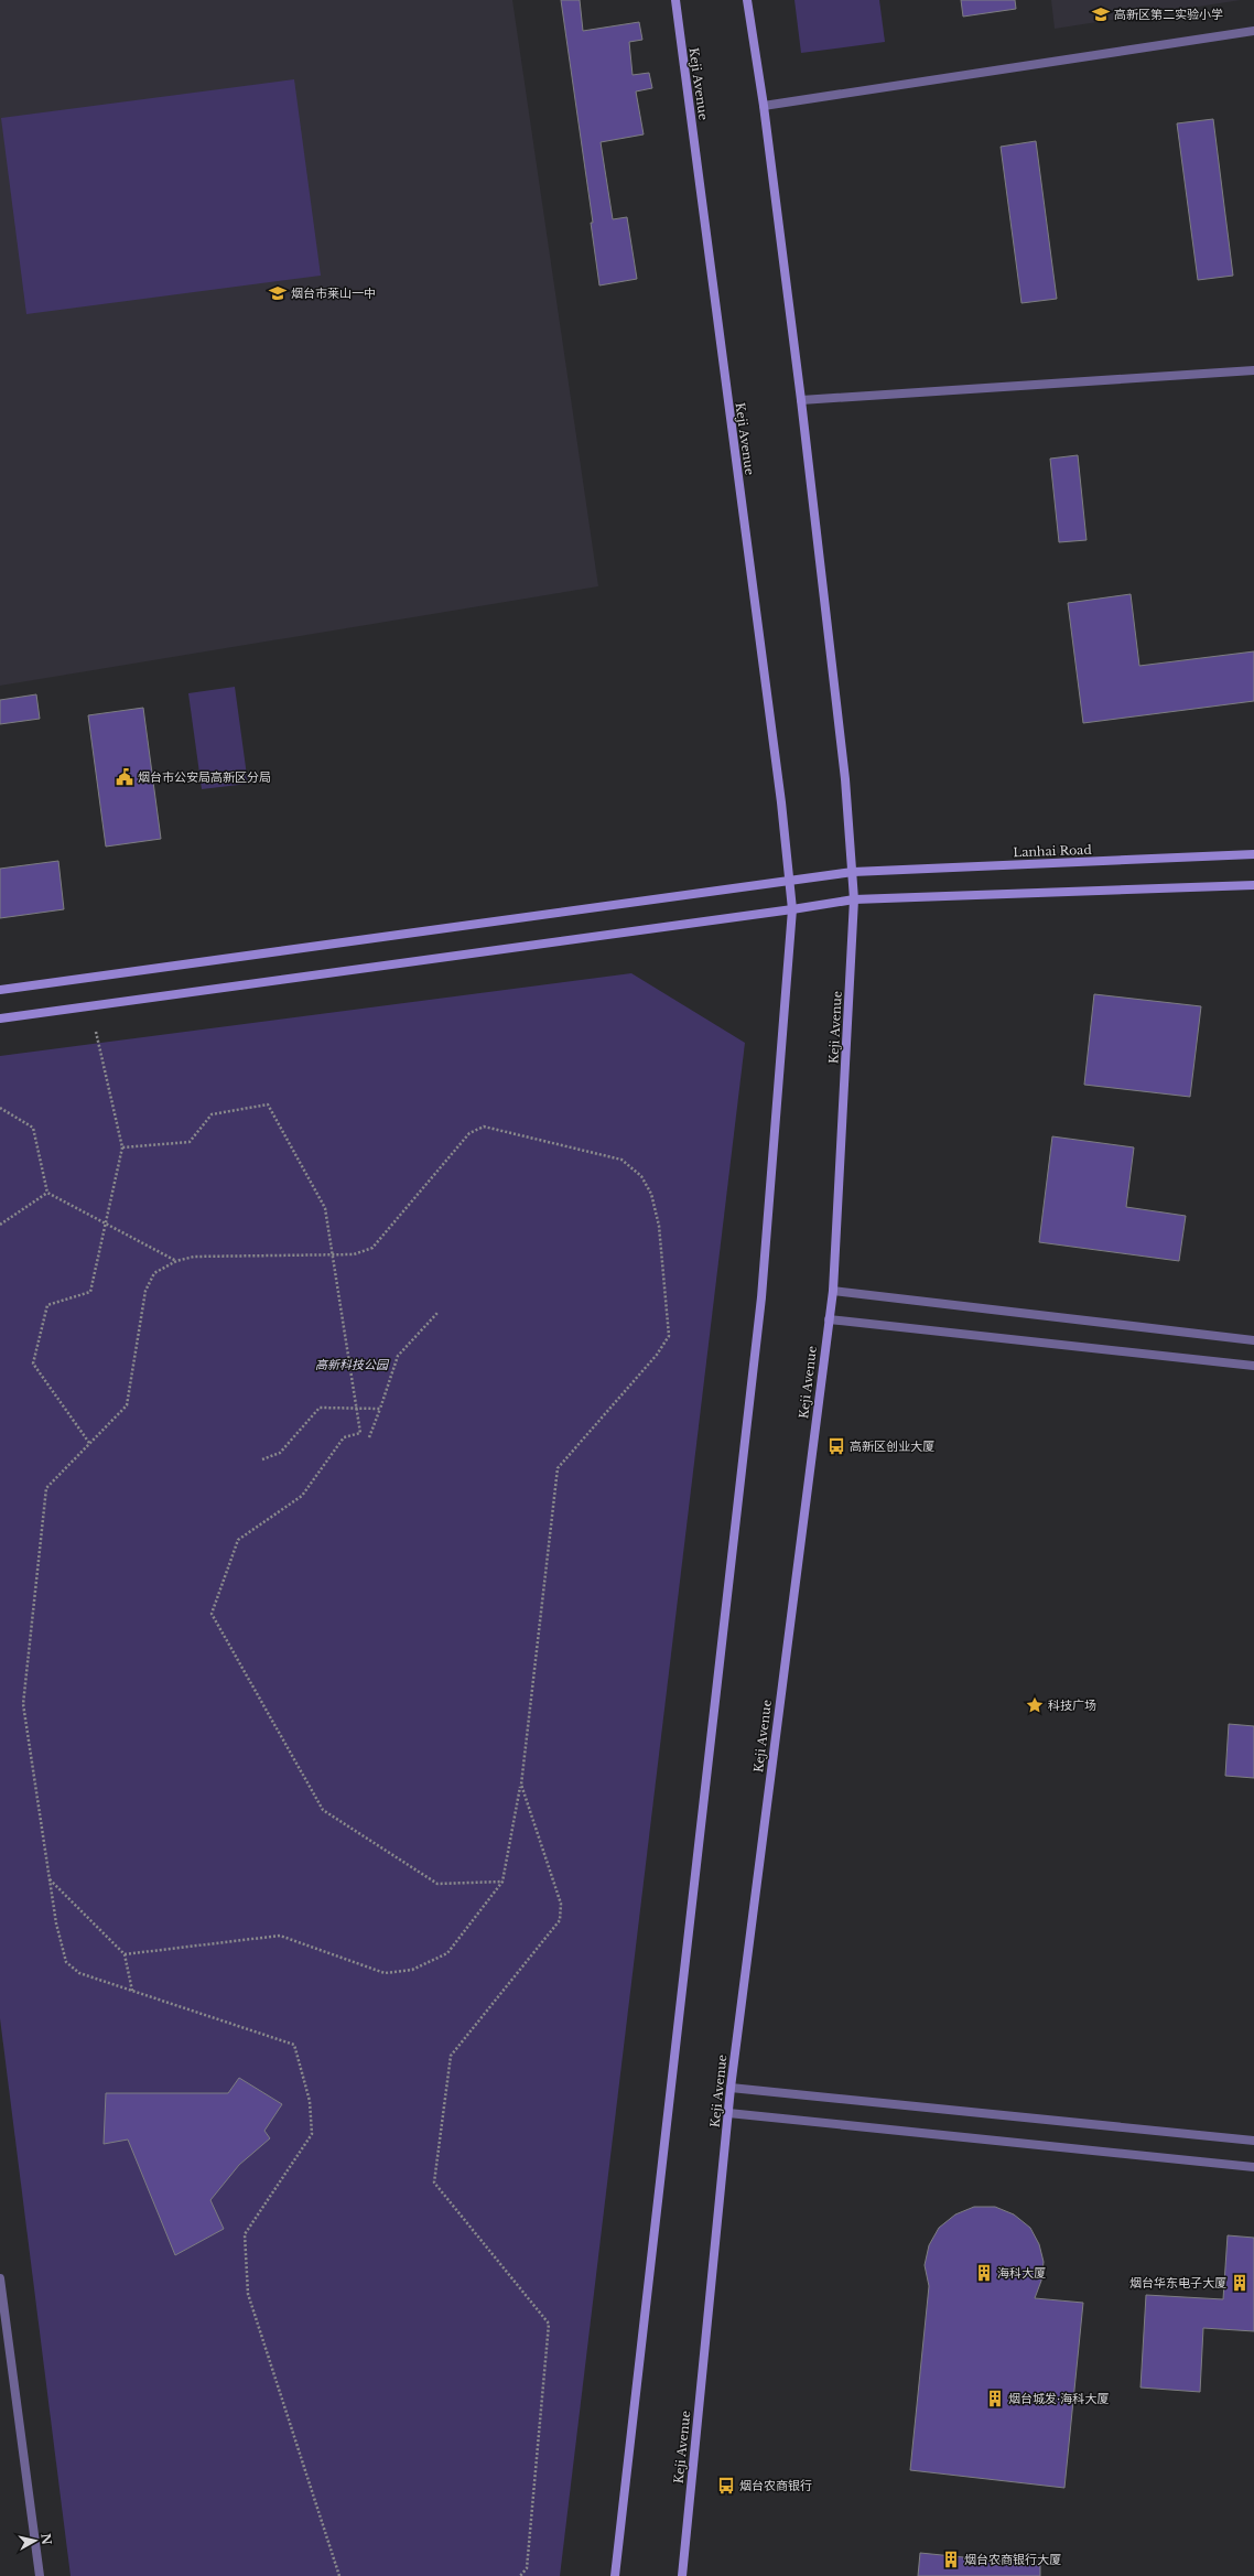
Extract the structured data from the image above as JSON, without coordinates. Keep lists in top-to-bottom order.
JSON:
{
  "streets": {
    "main road": ["Keji Avenue", "Lanhai Road"]
  },
  "crossings": [
    ["Keji Avenue", "Lanhai Road"]
  ],
  "parks": ["高新科技公园"],
  "places": {
    "school or university": ["高新区第二实验小学", "烟台市莱山一中"],
    "public building": ["烟台市公安局高新区分局"],
    "bus stop": ["高新区创业大厦", "烟台农商银行"],
    "place": ["科技广场"],
    "building": [
      "海科大厦",
      "烟台华东电子大厦",
      "烟台城发·海科大厦",
      "烟台农商银行大厦"
    ]
  },
  "north": "right"
}
